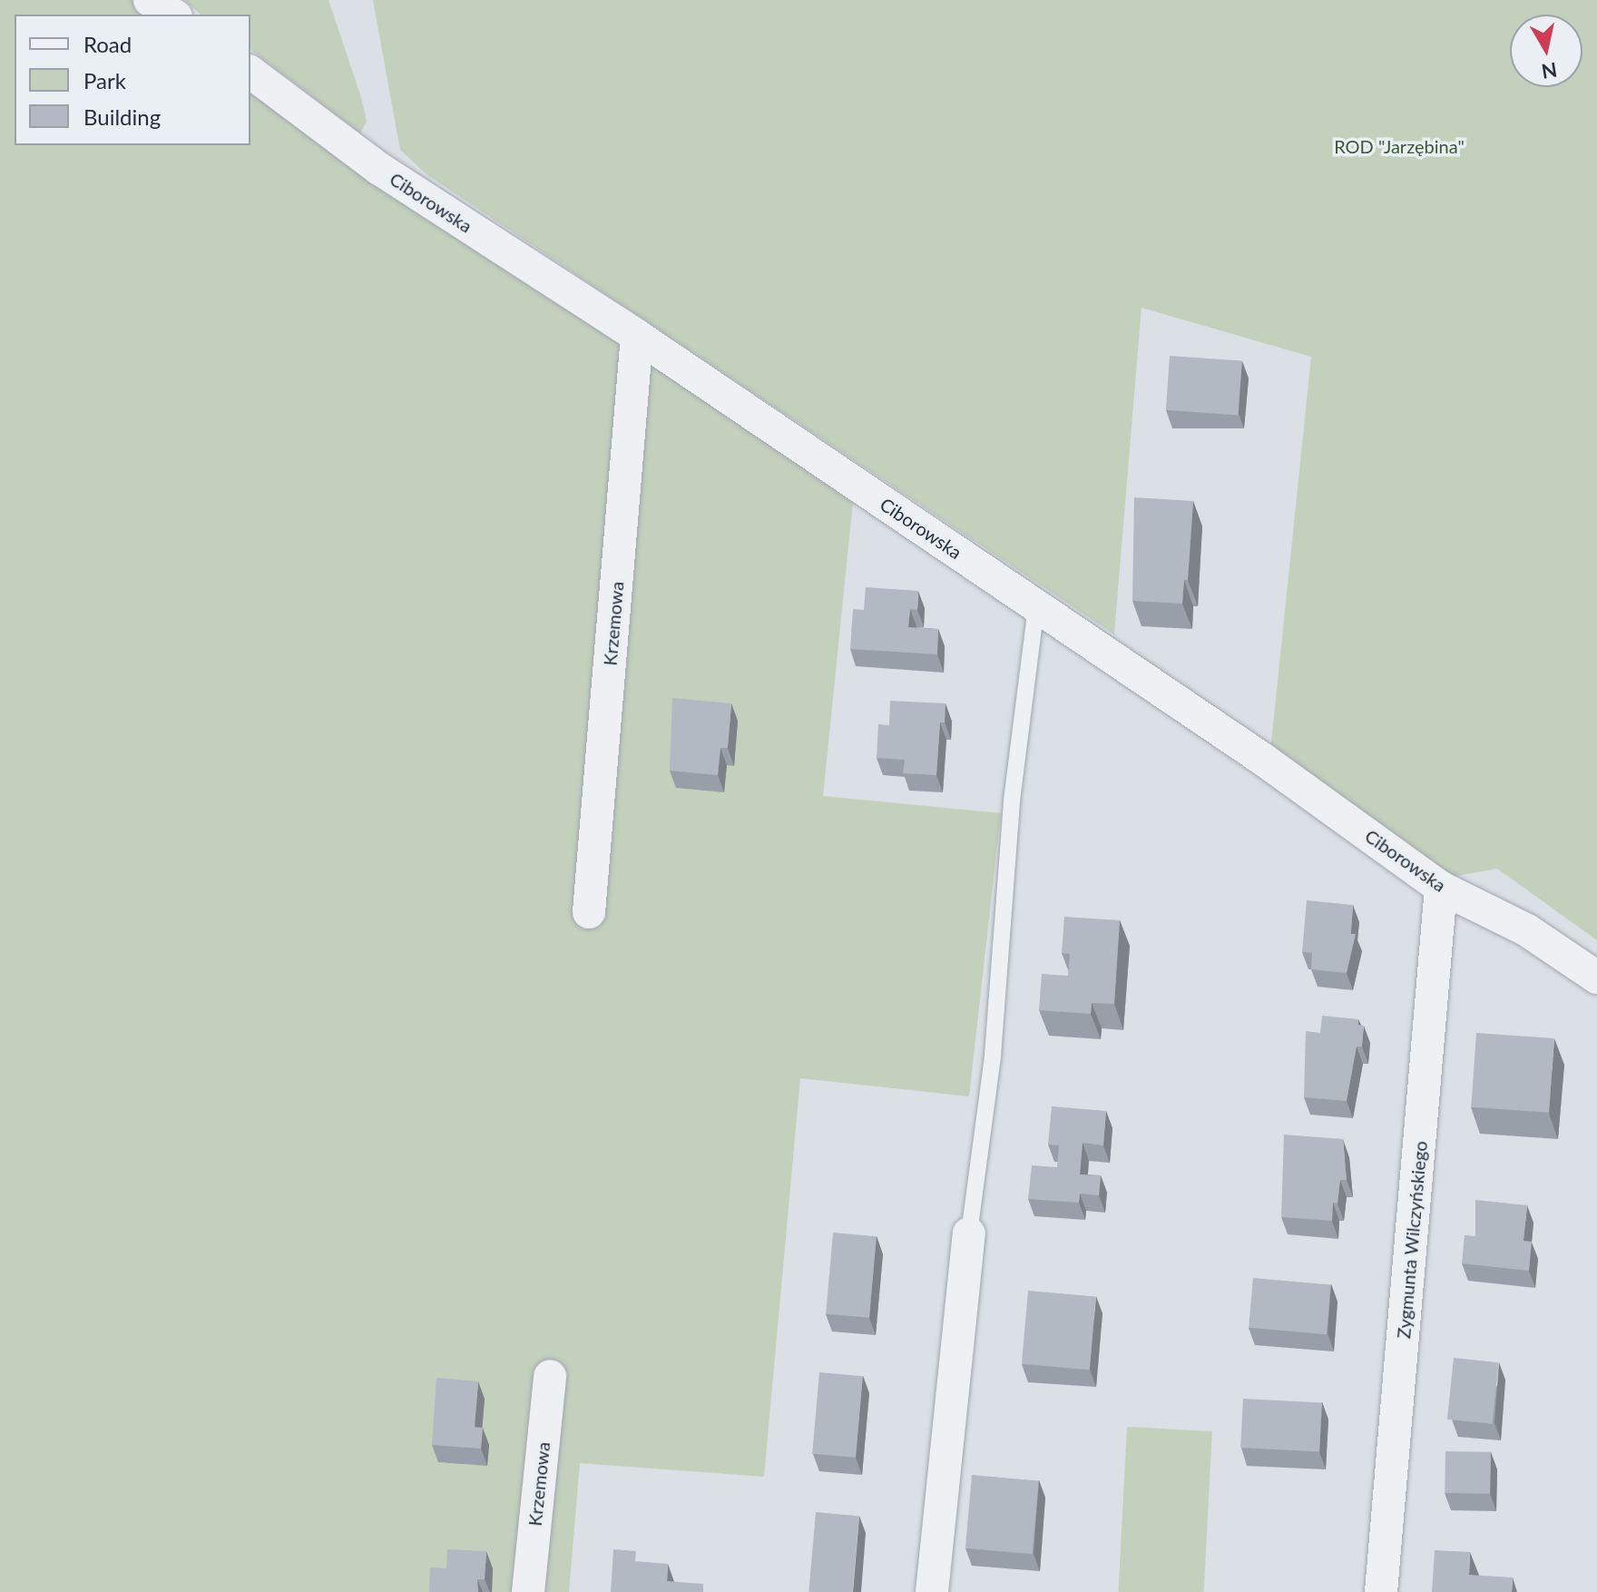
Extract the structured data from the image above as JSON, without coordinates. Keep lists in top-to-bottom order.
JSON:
{
  "streets": {
    "street": ["Ciborowska", "Krzemowa", "Zygmunta Wilczyńskiego"]
  },
  "crossings": [
    ["Ciborowska", "Krzemowa"],
    ["Ciborowska", "Zygmunta Wilczyńskiego"]
  ],
  "parks": ["ROD \"Jarzębina\""],
  "legend": ["Road", "Park", "Building"],
  "north": "bottom"
}
